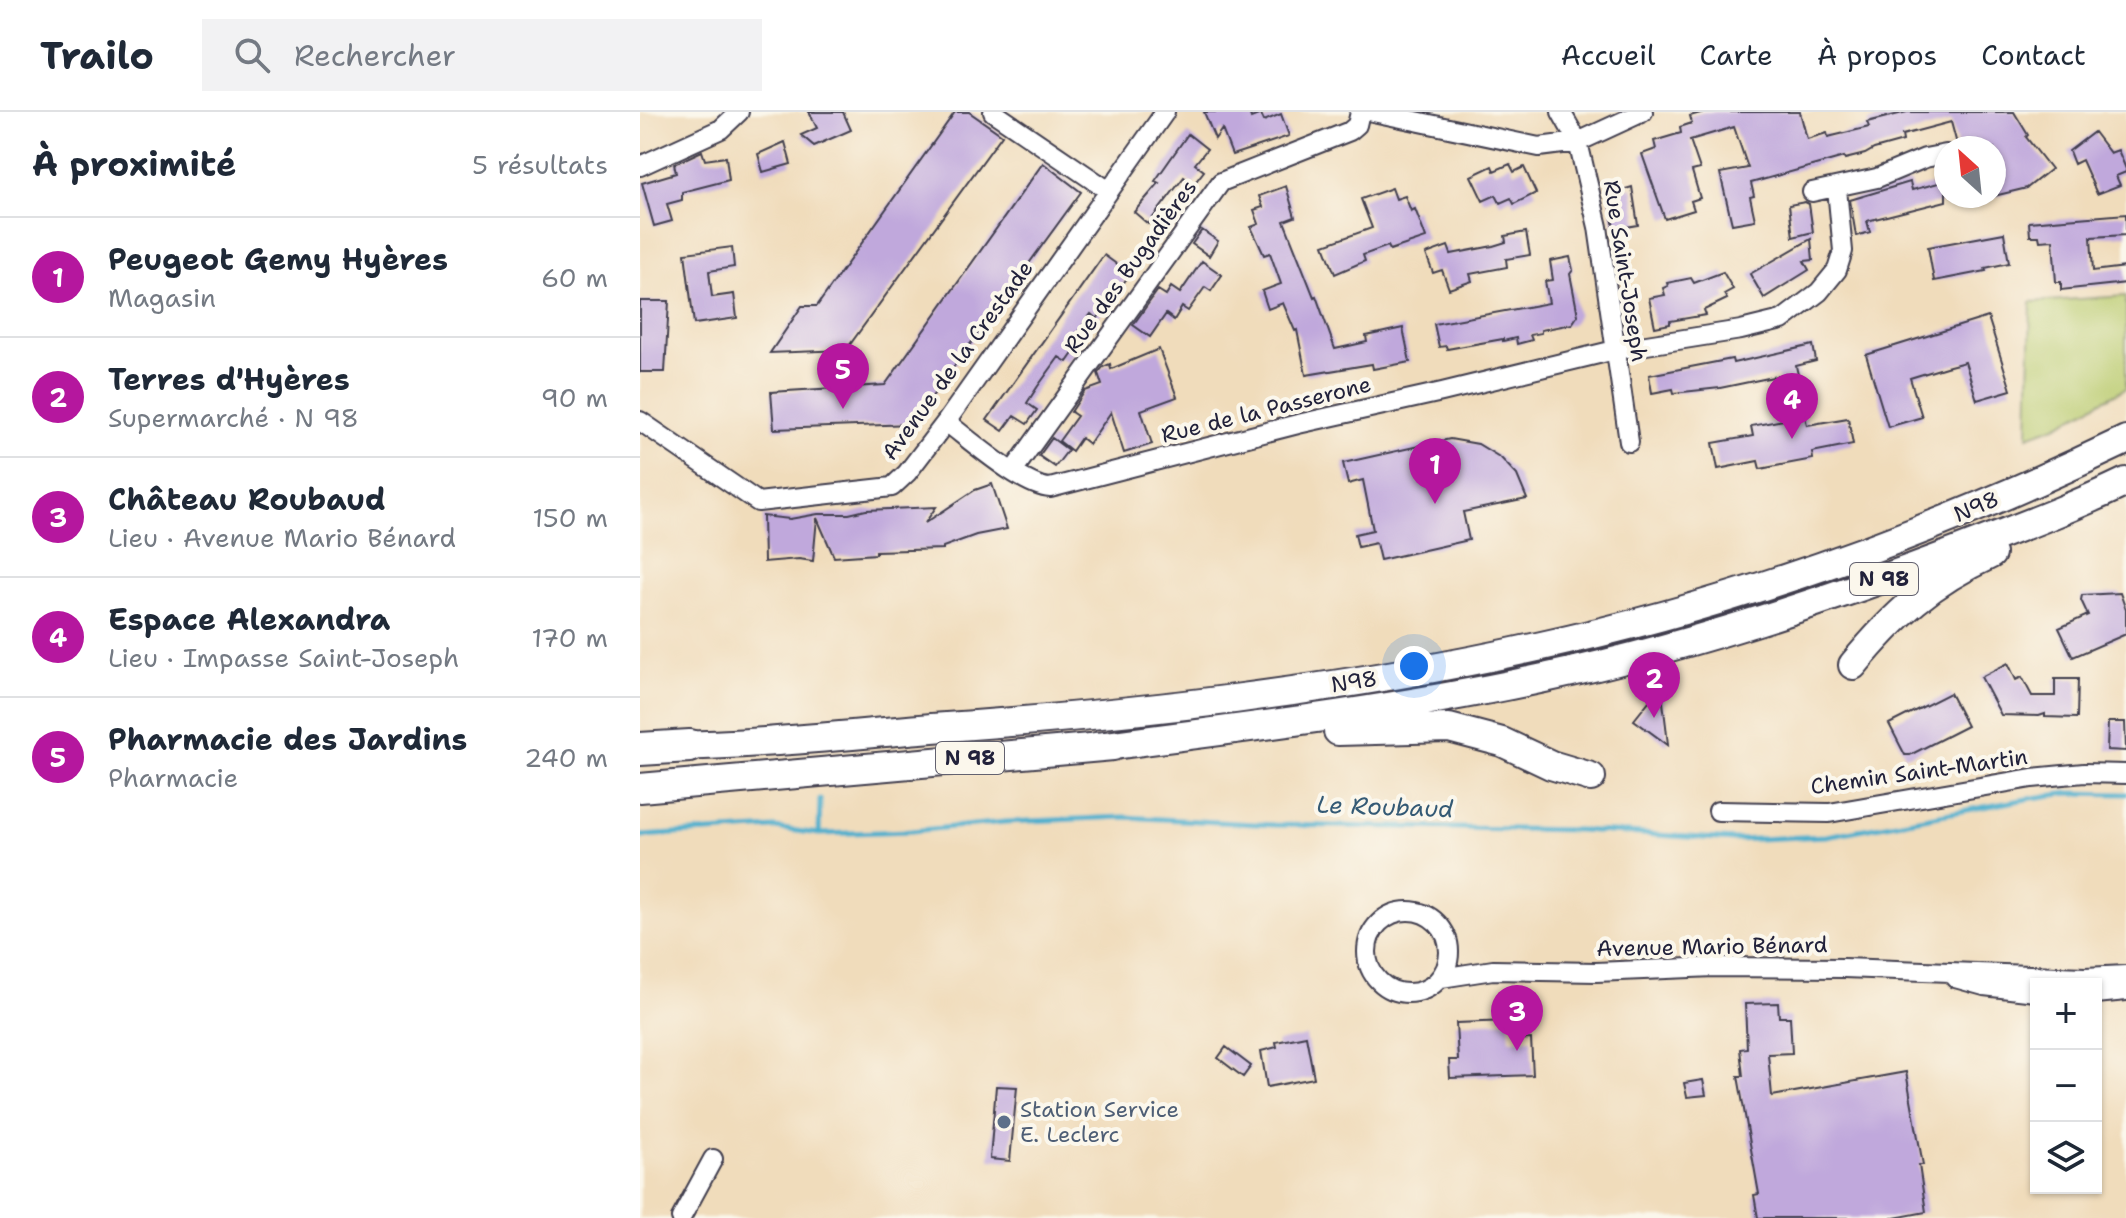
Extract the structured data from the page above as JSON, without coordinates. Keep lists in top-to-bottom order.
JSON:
{
  "streets": {
    "highway": ["N98", "N 98"],
    "street": [
      "Rue des Bugadières",
      "Rue Saint-Joseph",
      "Avenue de la Crestade",
      "Rue de la Passerone",
      "Chemin Saint-Martin",
      "Avenue Mario Bénard"
    ]
  },
  "crossings": [
    ["Rue des Bugadières", "Rue de la Passerone"],
    ["Rue Saint-Joseph", "Rue de la Passerone"],
    ["Avenue de la Crestade", "Rue de la Passerone"]
  ],
  "water": ["Le Roubaud"],
  "places": ["Station Service E. Leclerc"],
  "north": "top left",
  "page": {
    "header": "Trailo",
    "search": "Rechercher",
    "nav": [
      "Accueil",
      "Carte",
      "À propos",
      "Contact"
    ],
    "heading": ["À proximité", "5 résultats"],
    "list": [
      {
        "mark": "1",
        "name": "Peugeot Gemy Hyères",
        "note": "Magasin",
        "value": "60 m"
      },
      {
        "mark": "2",
        "name": "Terres d'Hyères",
        "note": "Supermarché · N 98",
        "value": "90 m"
      },
      {
        "mark": "3",
        "name": "Château Roubaud",
        "note": "Lieu · Avenue Mario Bénard",
        "value": "150 m"
      },
      {
        "mark": "4",
        "name": "Espace Alexandra",
        "note": "Lieu · Impasse Saint-Joseph",
        "value": "170 m"
      },
      {
        "mark": "5",
        "name": "Pharmacie des Jardins",
        "note": "Pharmacie",
        "value": "240 m"
      }
    ],
    "pins": [
      "5",
      "4",
      "1",
      "2",
      "3"
    ],
    "map_buttons": ["+", "−"]
  }
}
